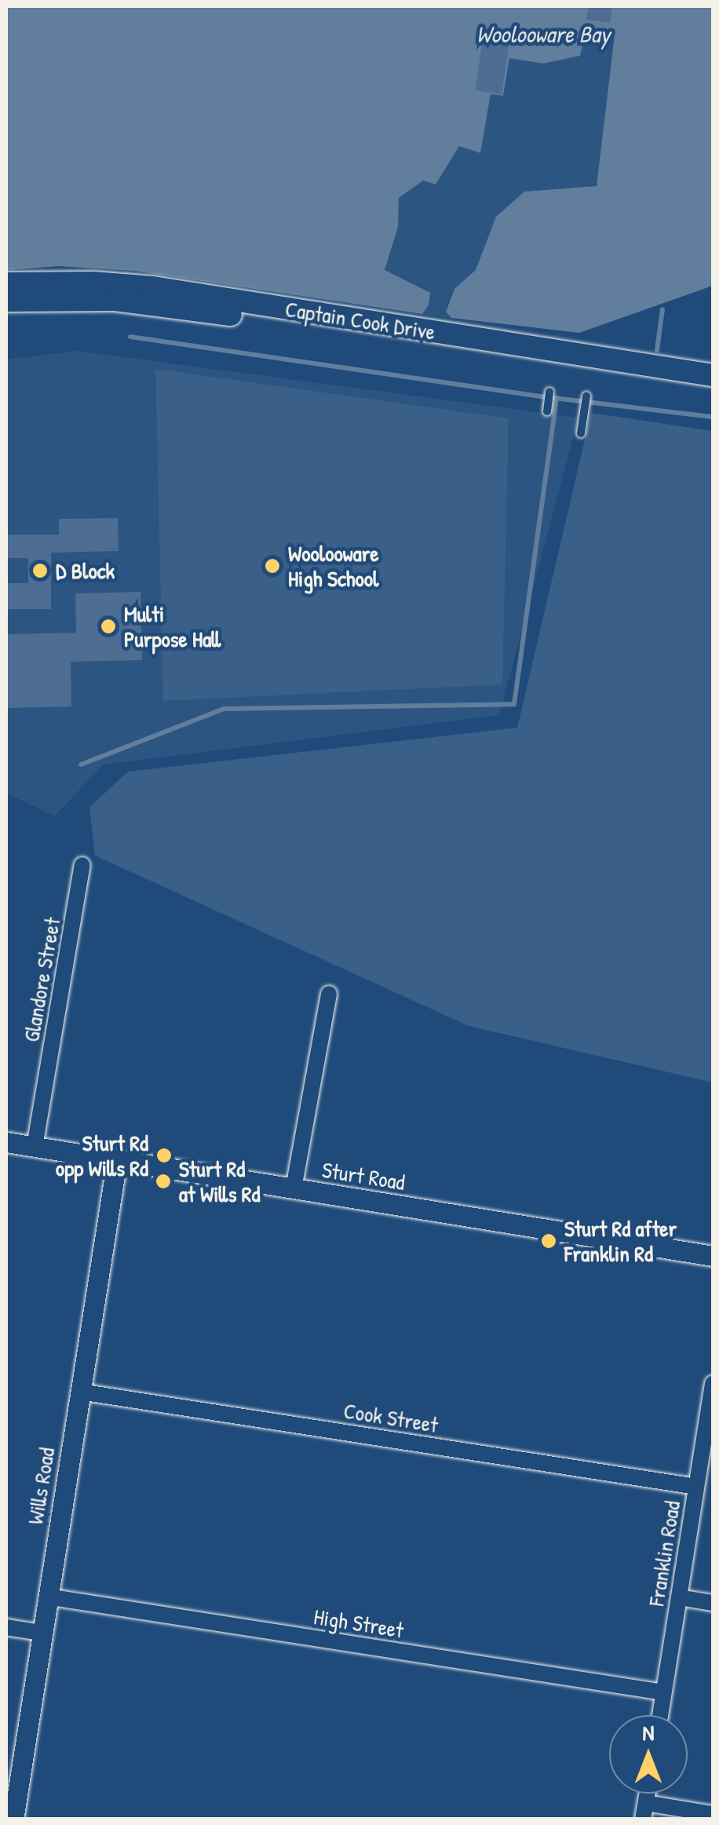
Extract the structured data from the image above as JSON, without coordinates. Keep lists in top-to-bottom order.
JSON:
{
  "streets": {
    "main road": ["Captain Cook Drive"],
    "street": [
      "Glandore Street",
      "Sturt Road",
      "Cook Street",
      "Wills Road",
      "Franklin Road",
      "High Street"
    ]
  },
  "crossings": [
    ["Glandore Street", "Sturt Road"],
    ["Sturt Road", "Wills Road"],
    ["Cook Street", "Wills Road"],
    ["Cook Street", "Franklin Road"],
    ["Wills Road", "High Street"],
    ["Franklin Road", "High Street"]
  ],
  "water": ["Woolooware Bay"],
  "places": [
    "Woolooware High School",
    "D Block",
    "Multi Purpose Hall",
    "Sturt Rd opp Wills Rd",
    "Sturt Rd at Wills Rd",
    "Sturt Rd after Franklin Rd"
  ],
  "north": "top"
}
